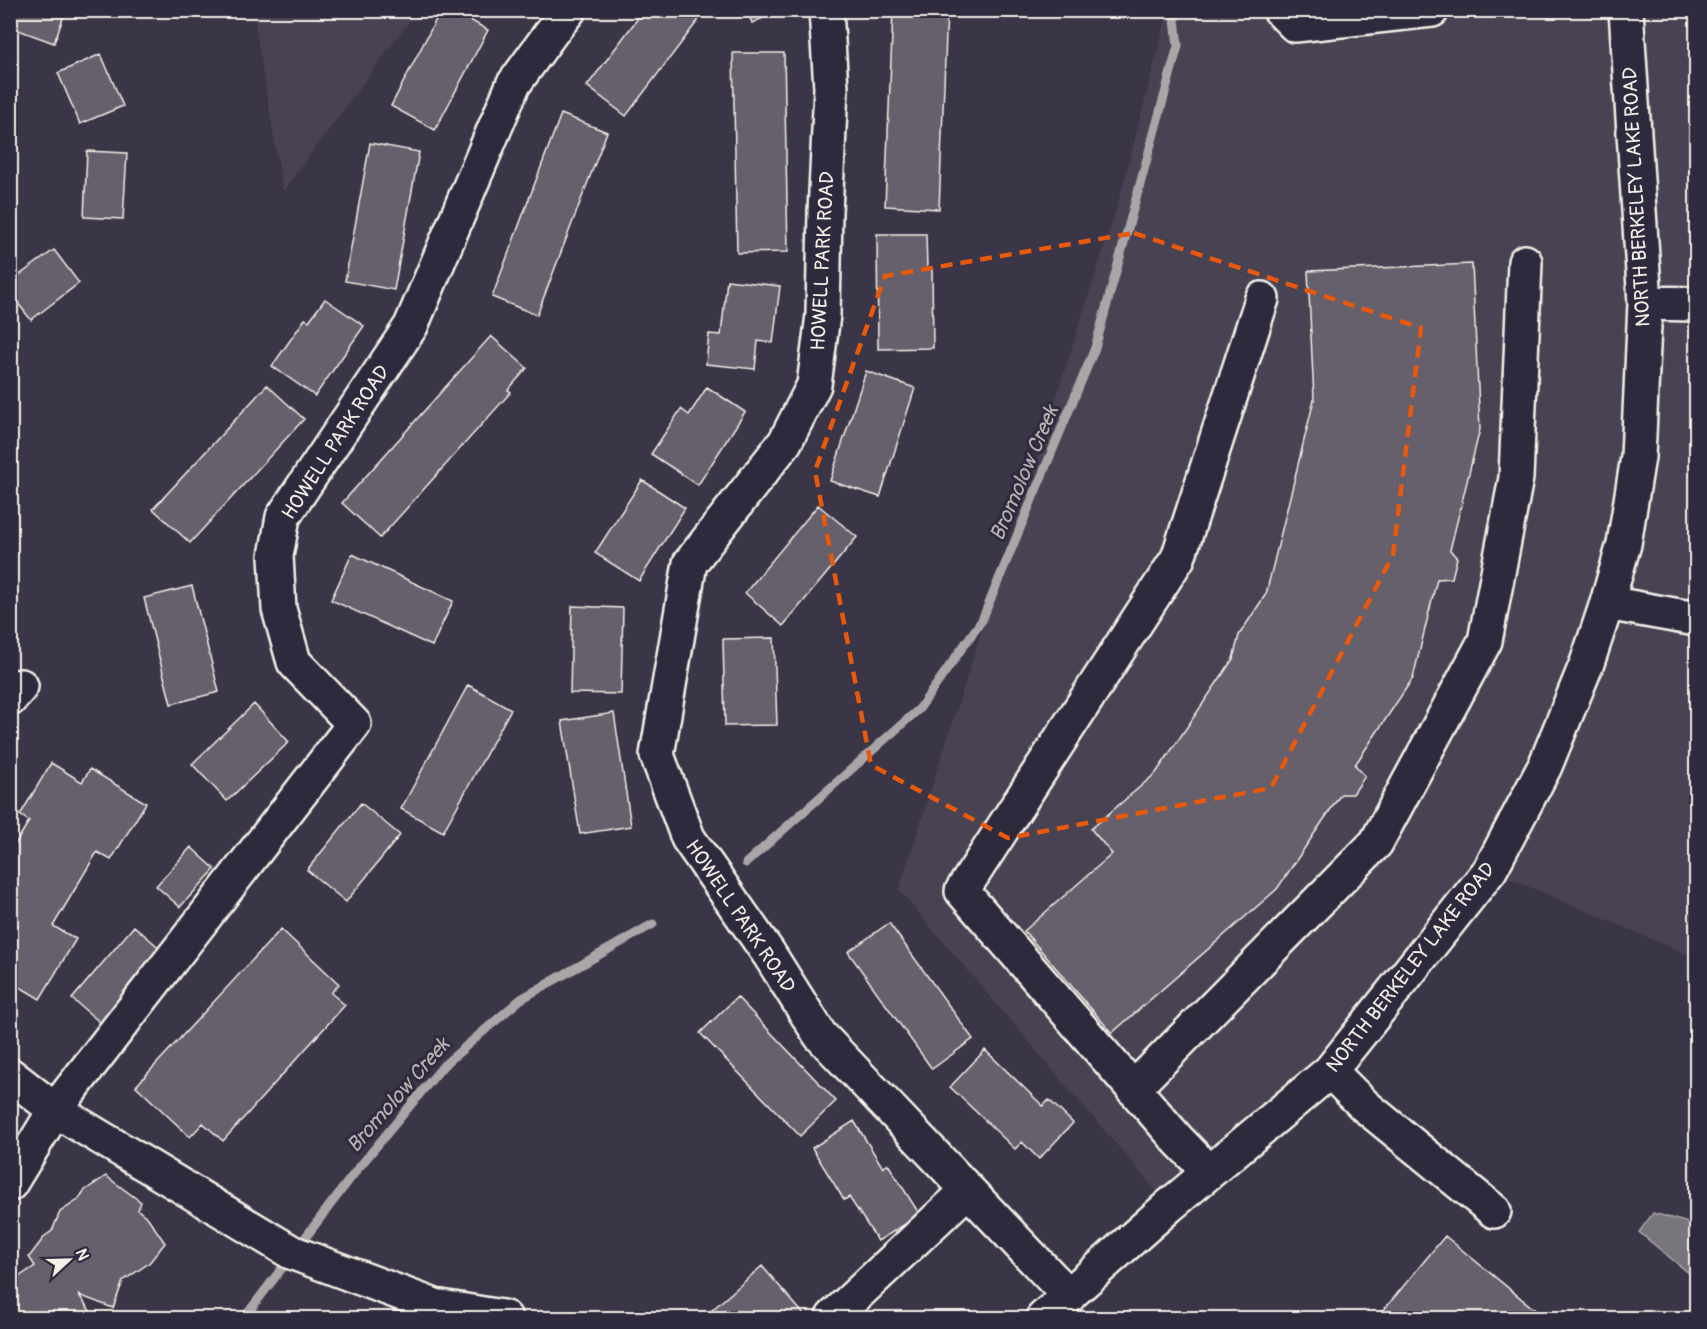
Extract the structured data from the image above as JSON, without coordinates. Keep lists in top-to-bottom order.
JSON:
{
  "streets": {
    "street": ["NORTH BERKELEY LAKE ROAD", "HOWELL PARK ROAD"]
  },
  "crossings": [
    ["NORTH BERKELEY LAKE ROAD", "HOWELL PARK ROAD"]
  ],
  "water": ["Bromolow Creek"],
  "north": "right"
}
